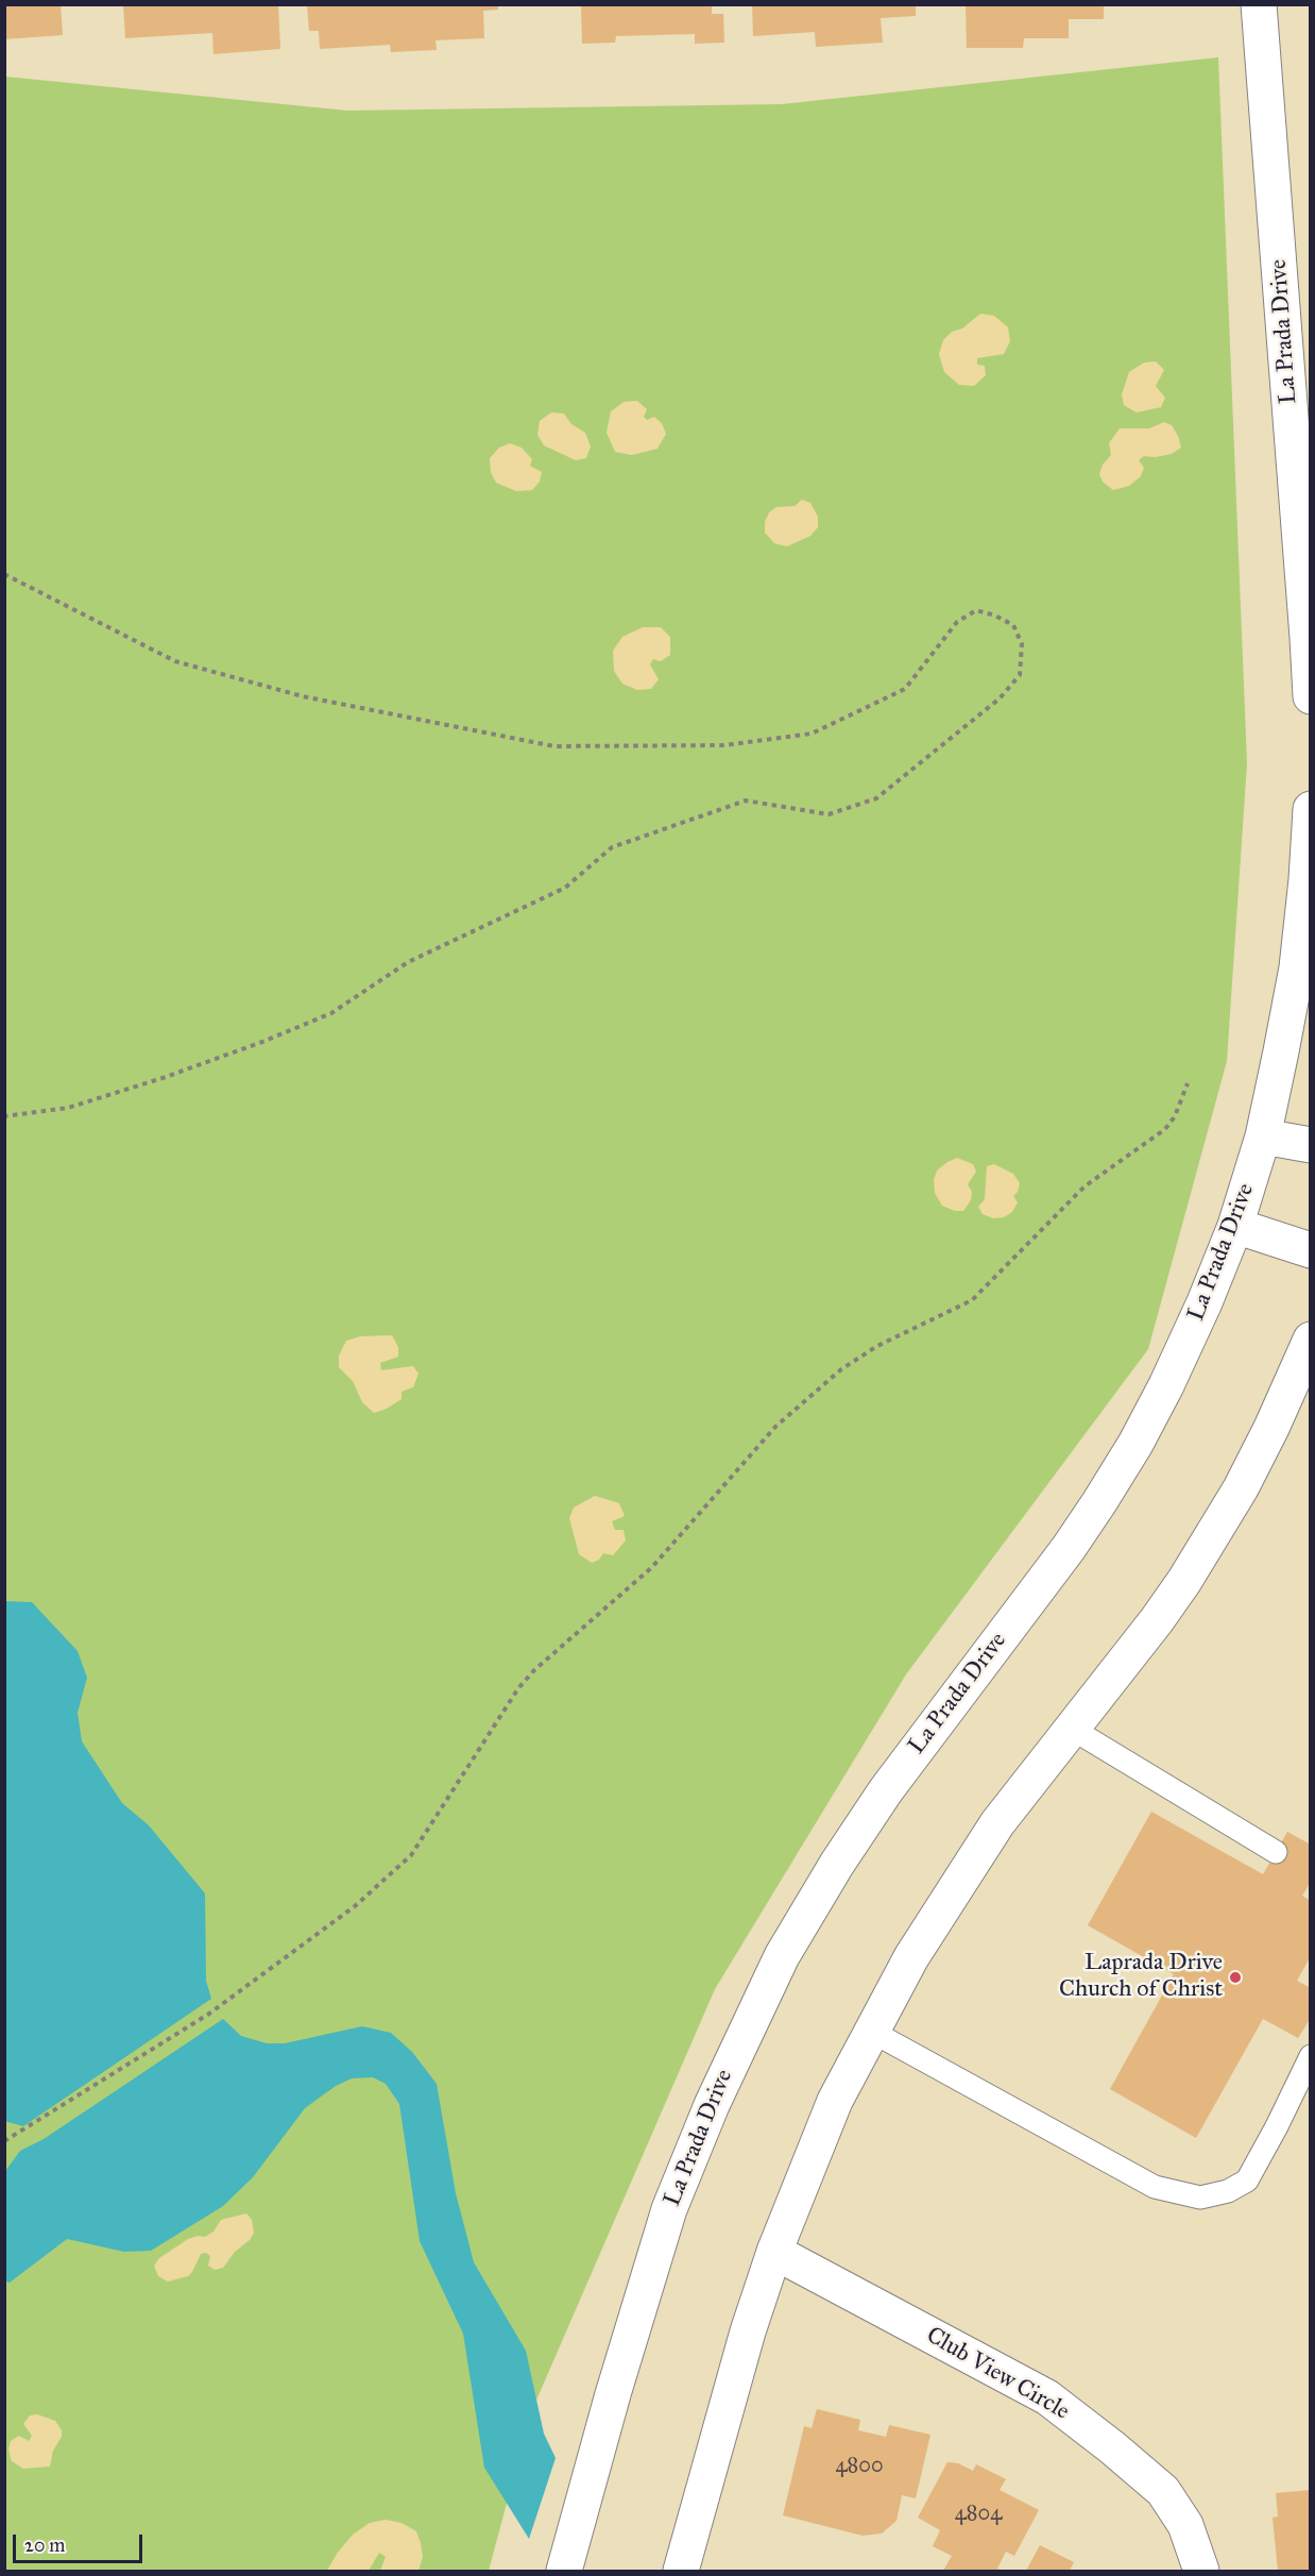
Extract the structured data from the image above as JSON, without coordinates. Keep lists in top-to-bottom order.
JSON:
{
  "streets": {
    "main road": ["La Prada Drive", "Club View Circle"]
  },
  "places": ["Laprada Drive Church of Christ"],
  "house_numbers": ["4800", "4804"],
  "scale_bar": "20 m"
}
